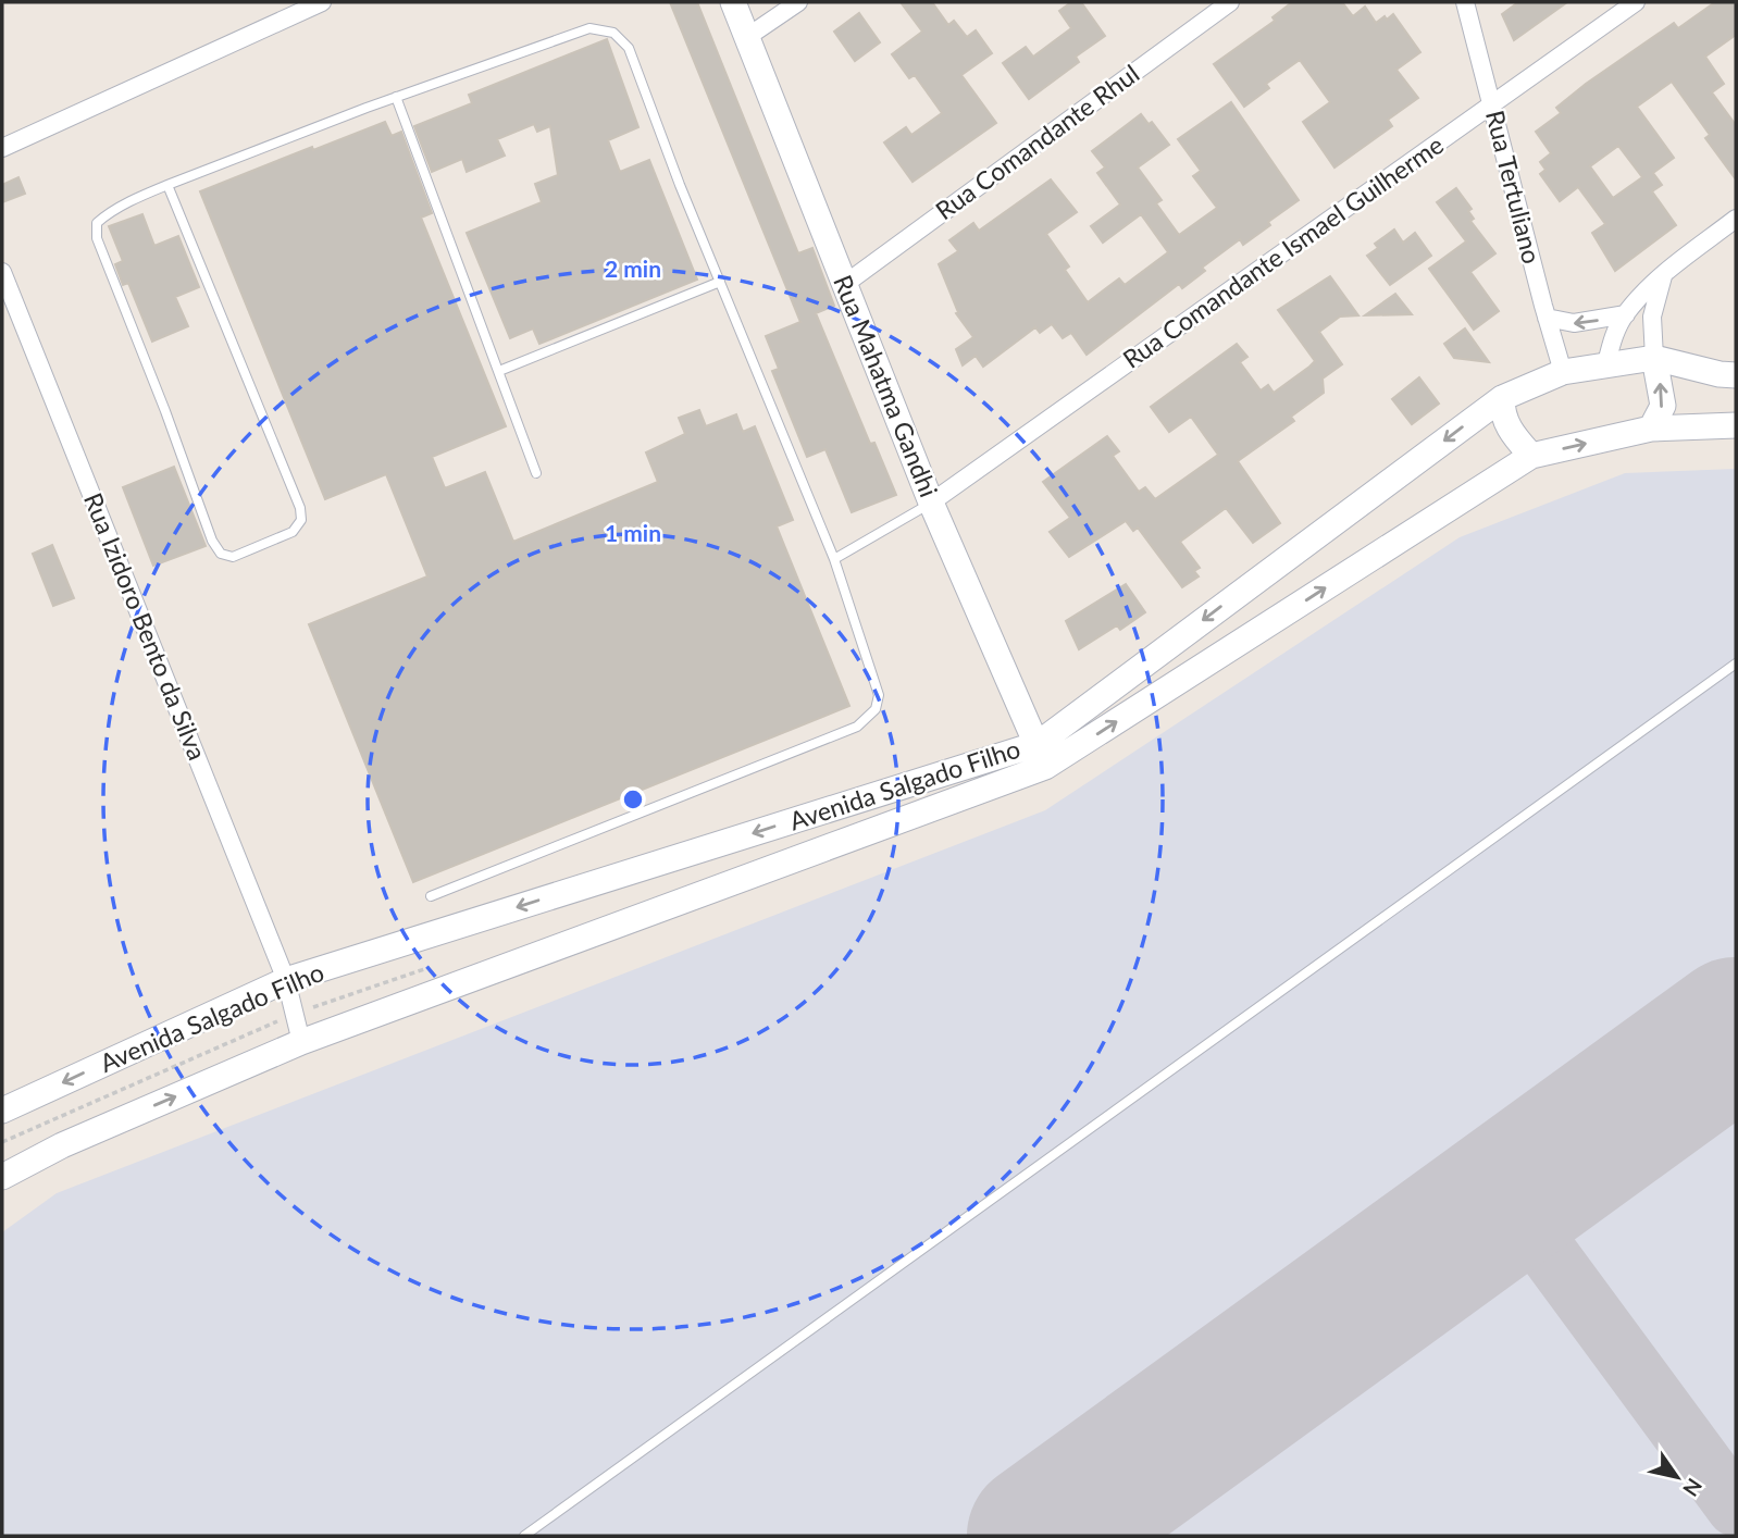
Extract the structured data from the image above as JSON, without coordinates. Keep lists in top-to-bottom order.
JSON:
{
  "streets": {
    "street": [
      "Rua Comandante Rhul",
      "Rua Tertuliano",
      "Rua Comandante Ismael Guilherme",
      "Rua Mahatma Gandhi",
      "Rua Izidoro Bento da Silva",
      "Avenida Salgado Filho"
    ]
  },
  "crossings": [
    ["Rua Comandante Rhul", "Rua Mahatma Gandhi"],
    ["Rua Tertuliano", "Rua Comandante Ismael Guilherme"],
    ["Rua Tertuliano", "Avenida Salgado Filho"],
    ["Rua Comandante Ismael Guilherme", "Rua Mahatma Gandhi"],
    ["Rua Mahatma Gandhi", "Avenida Salgado Filho"],
    ["Rua Izidoro Bento da Silva", "Avenida Salgado Filho"]
  ],
  "north": "bottom right",
  "rings": ["2 min", "1 min"]
}
